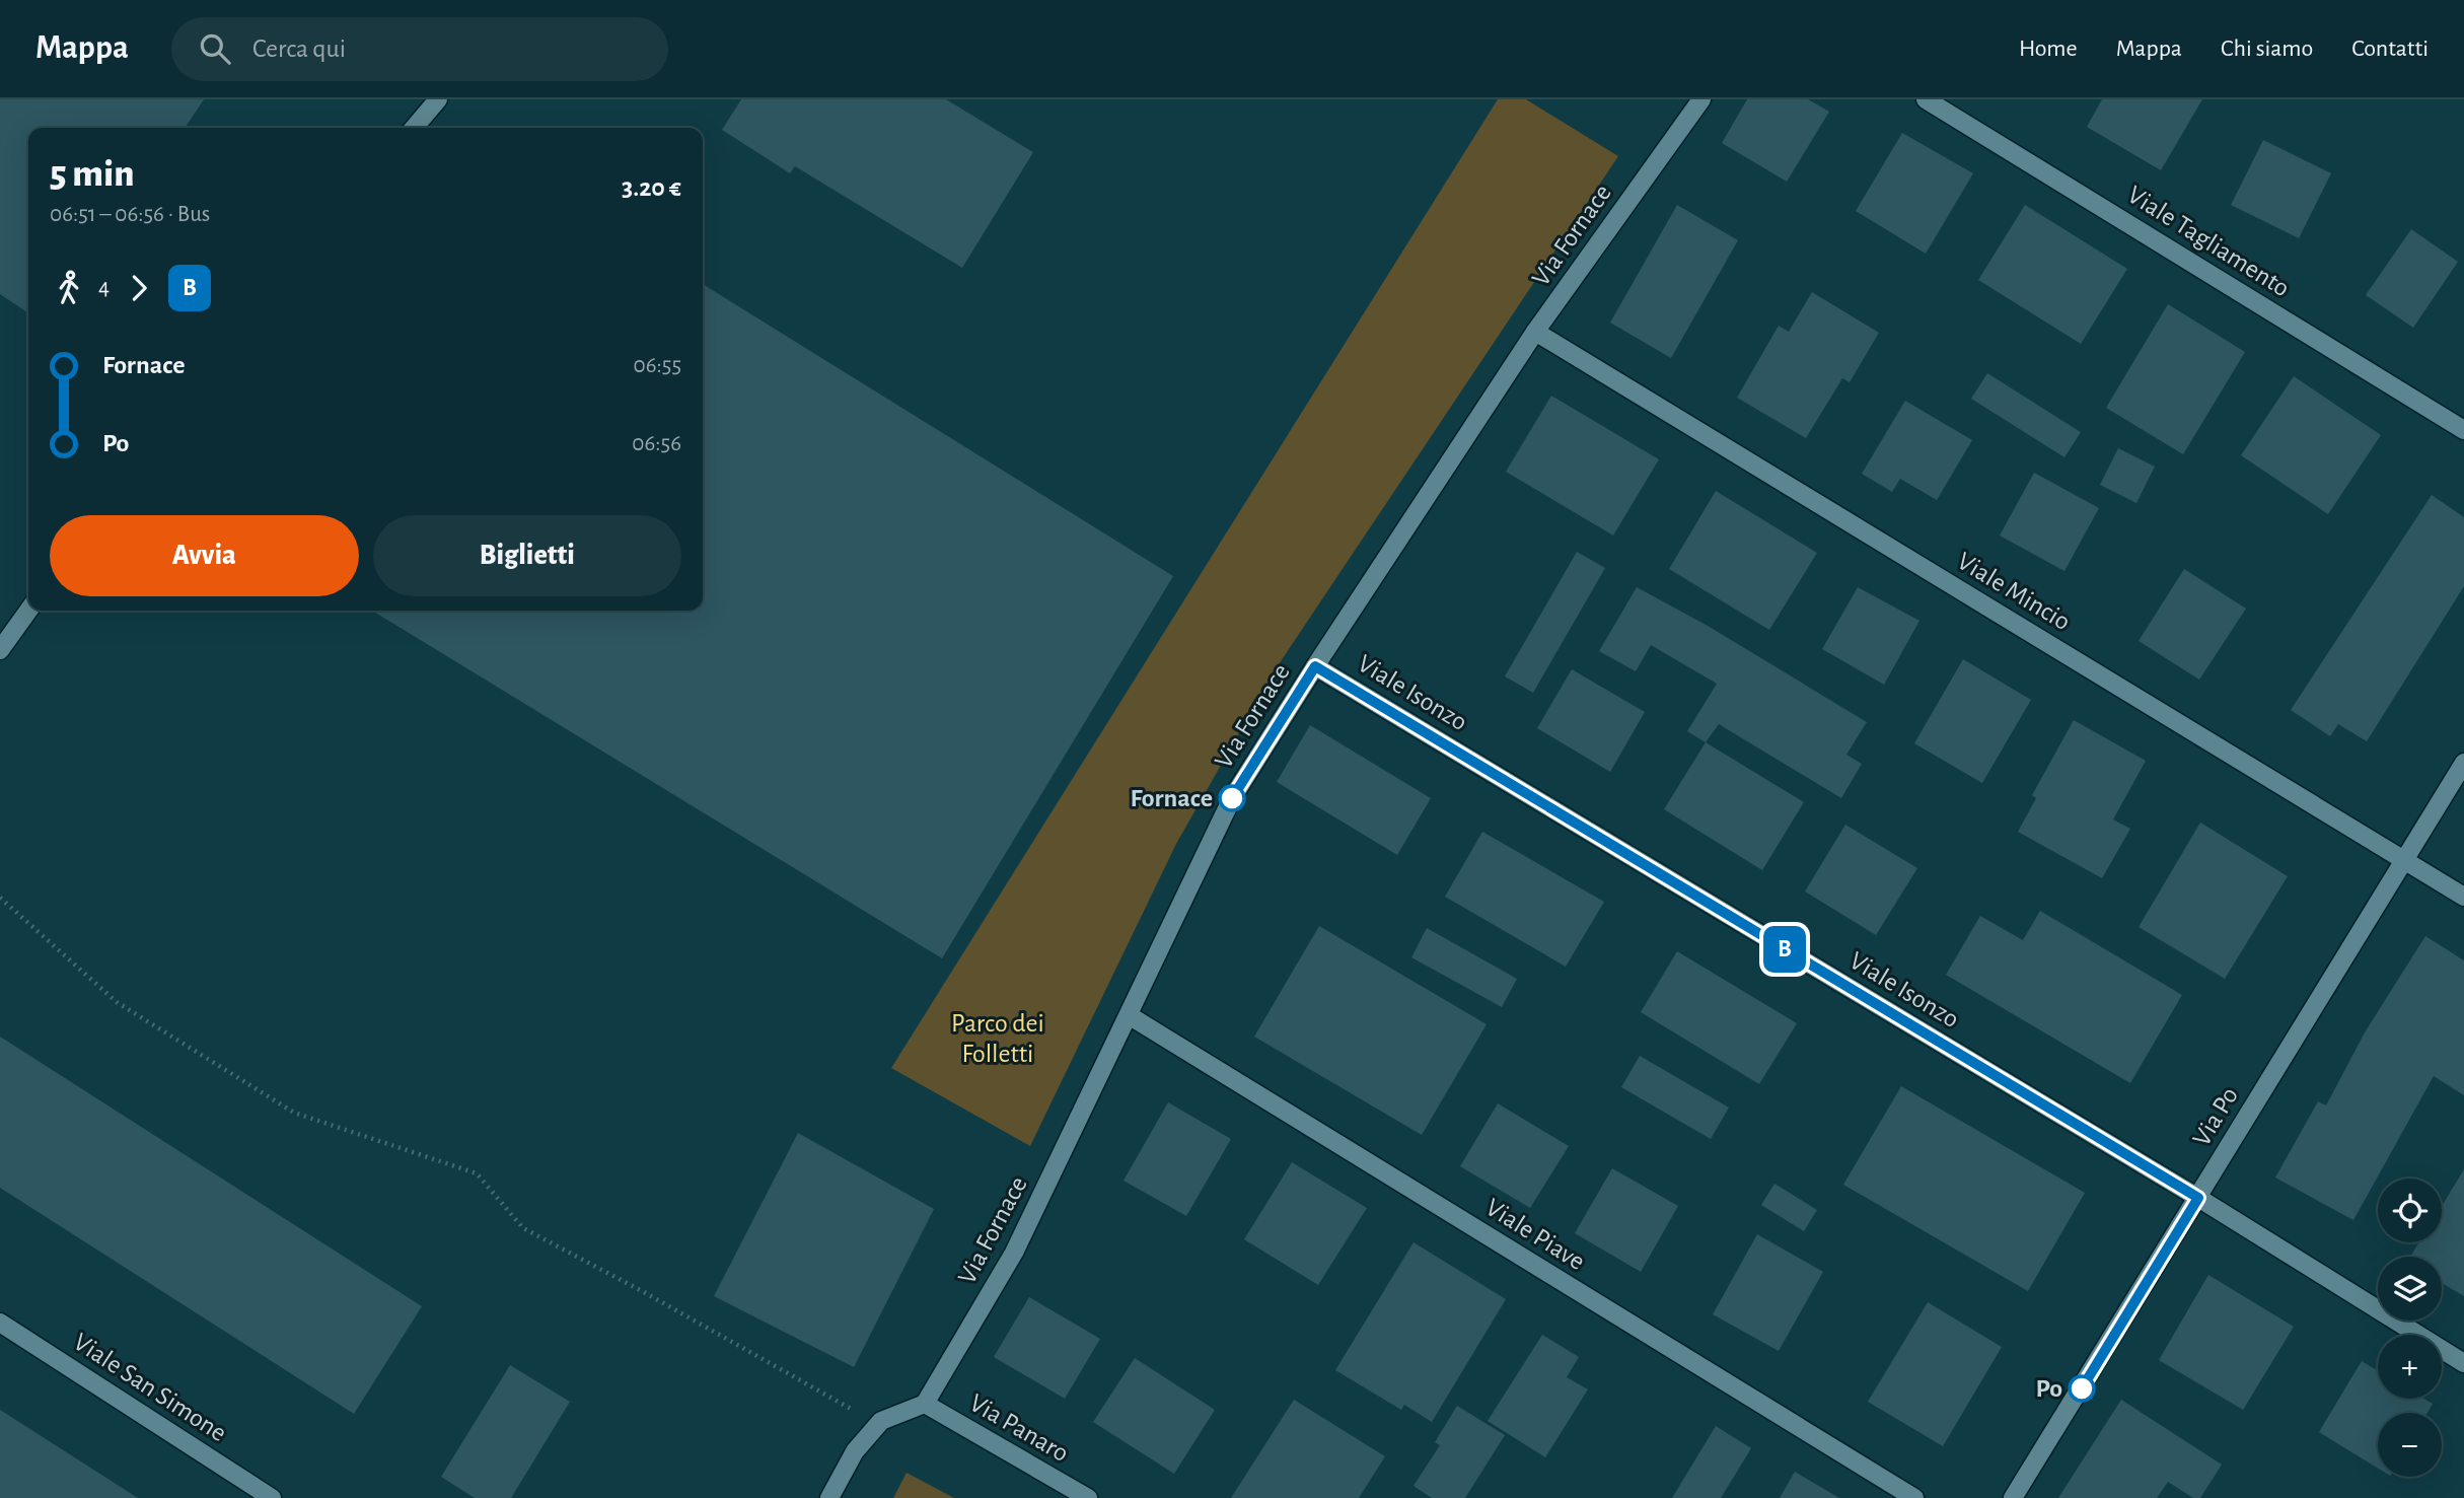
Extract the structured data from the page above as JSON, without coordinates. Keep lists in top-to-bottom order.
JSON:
{
  "streets": {
    "street": [
      "Via Fornace",
      "Viale Tagliamento",
      "Viale Mincio",
      "Viale Isonzo",
      "Via Po",
      "Viale Piave",
      "Viale San Simone",
      "Via Panaro"
    ]
  },
  "crossings": [
    ["Via Fornace", "Viale Mincio"],
    ["Via Fornace", "Viale Isonzo"],
    ["Via Fornace", "Viale Piave"],
    ["Via Fornace", "Via Panaro"],
    ["Viale Mincio", "Via Po"],
    ["Viale Isonzo", "Via Po"]
  ],
  "parks": ["Parco dei Folletti"],
  "places": ["Fornace", "Po"],
  "lines": ["bus line B"],
  "page": {
    "header": "Mappa",
    "search": "Cerca qui",
    "nav": [
      "Home",
      "Mappa",
      "Chi siamo",
      "Contatti"
    ],
    "on_map": "B",
    "heading": ["5 min", "06:51 – 06:56 · Bus", "3.20 €"],
    "legs": ["4", "B"],
    "list": [
      {
        "name": "Fornace",
        "value": "06:55"
      },
      {
        "name": "Po",
        "value": "06:56"
      }
    ],
    "buttons": ["Avvia", "Biglietti"],
    "map_buttons": ["+", "−"]
  }
}
